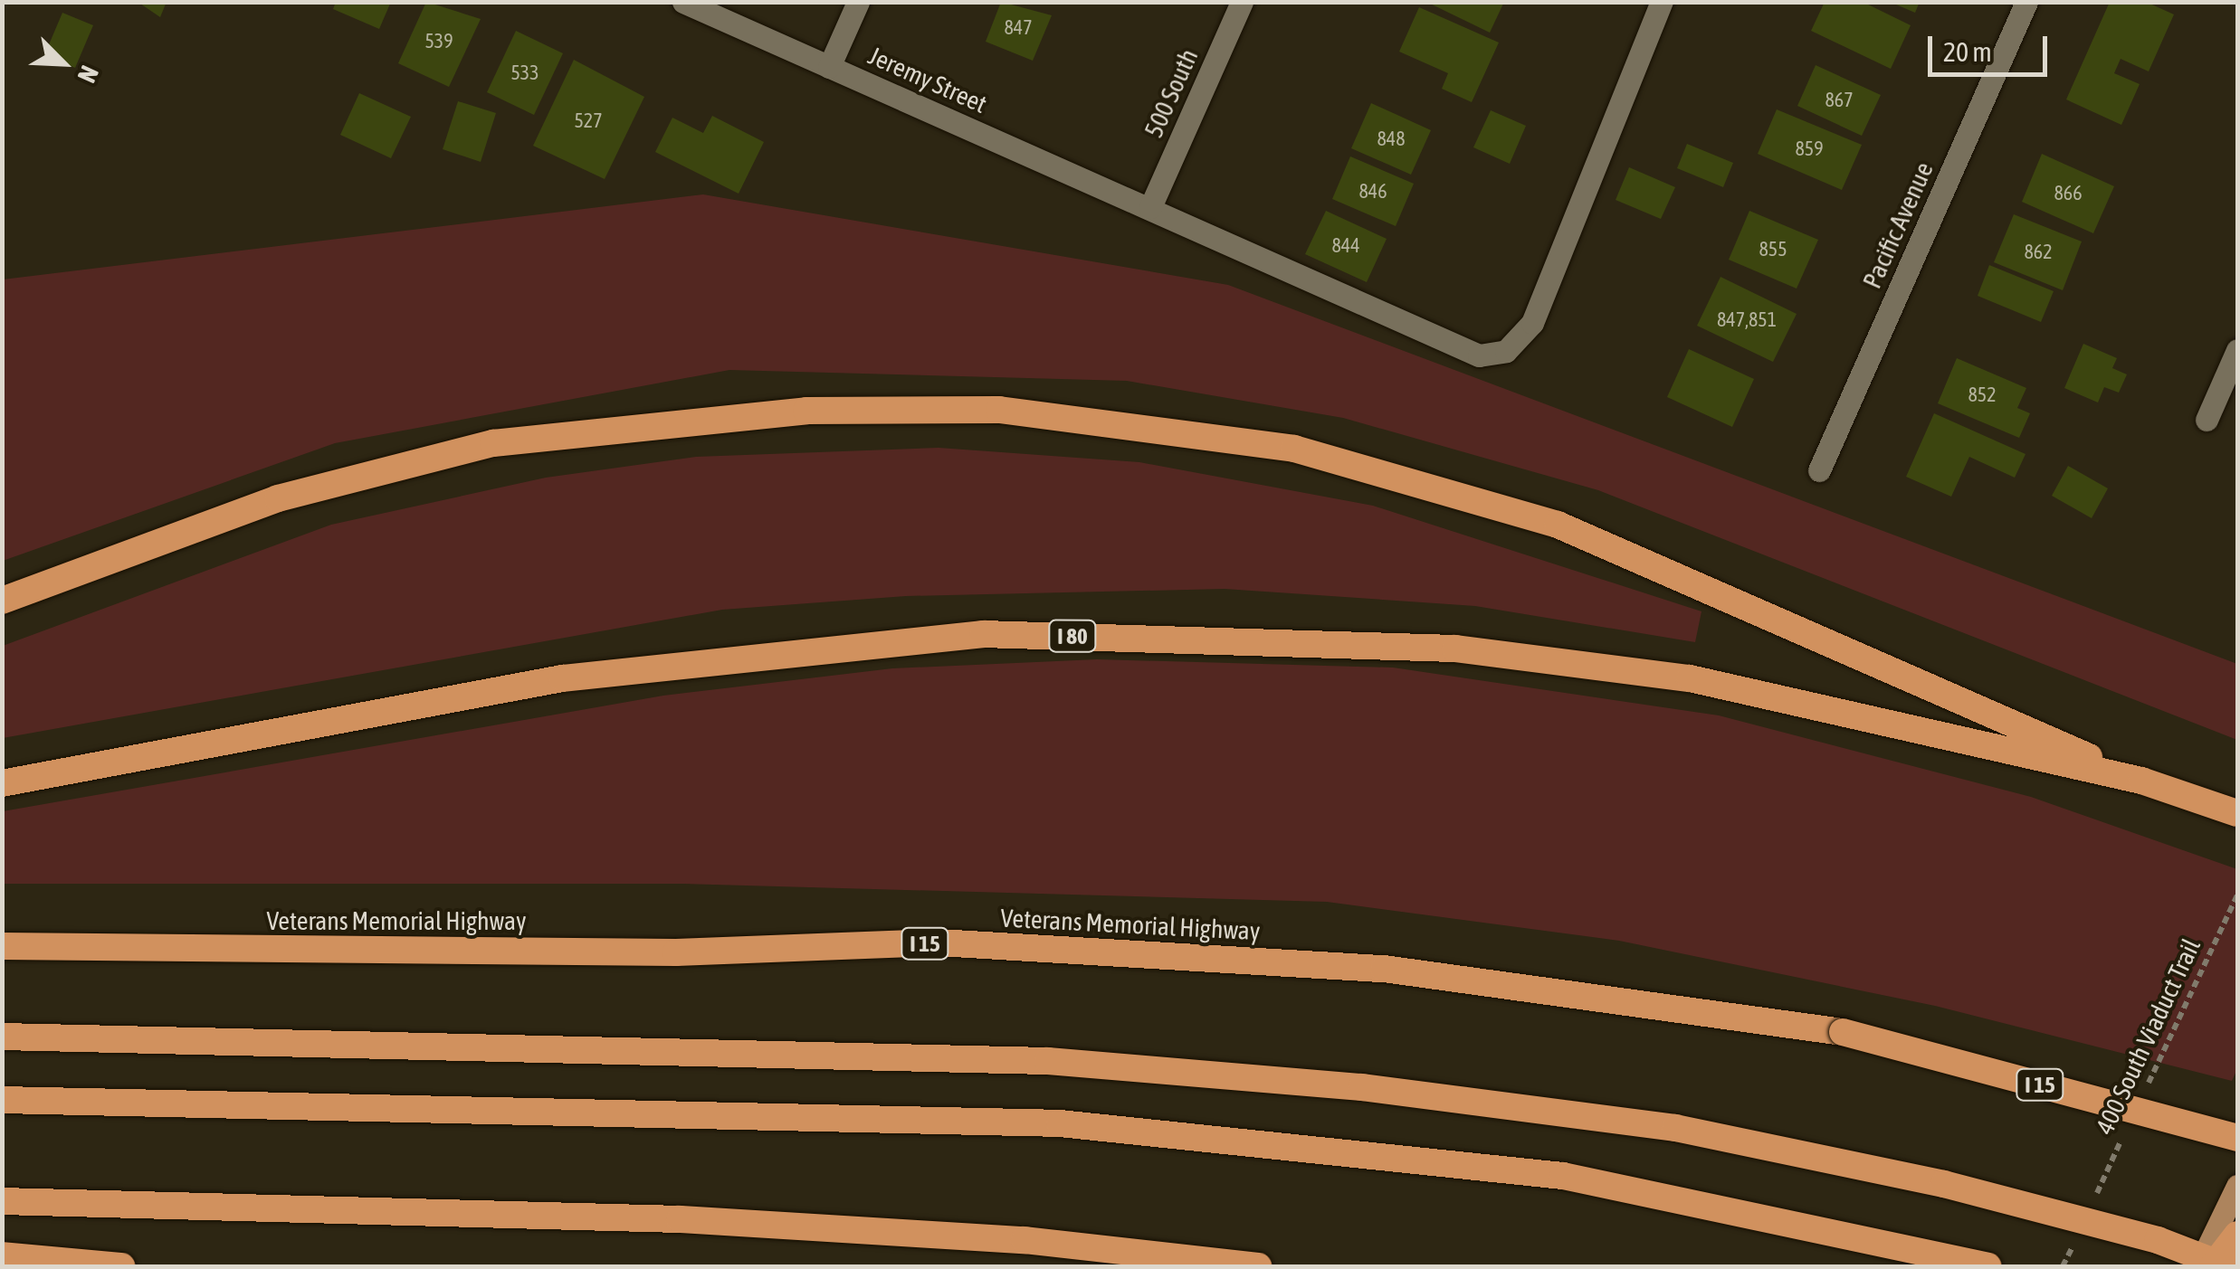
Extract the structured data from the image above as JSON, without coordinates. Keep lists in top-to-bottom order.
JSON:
{
  "streets": {
    "highway": ["I 80", "Veterans Memorial Highway", "I 15"],
    "street": ["Jeremy Street", "500 South", "Pacific Avenue"],
    "path": ["400 South Viaduct Trail"]
  },
  "crossings": [
    ["Jeremy Street", "500 South"]
  ],
  "house_numbers": [
    "847",
    "539",
    "533",
    "867",
    "527",
    "848",
    "859",
    "846",
    "866",
    "844",
    "855",
    "862",
    "847,851",
    "852"
  ],
  "scale_bar": "20 m",
  "north": "bottom right"
}
